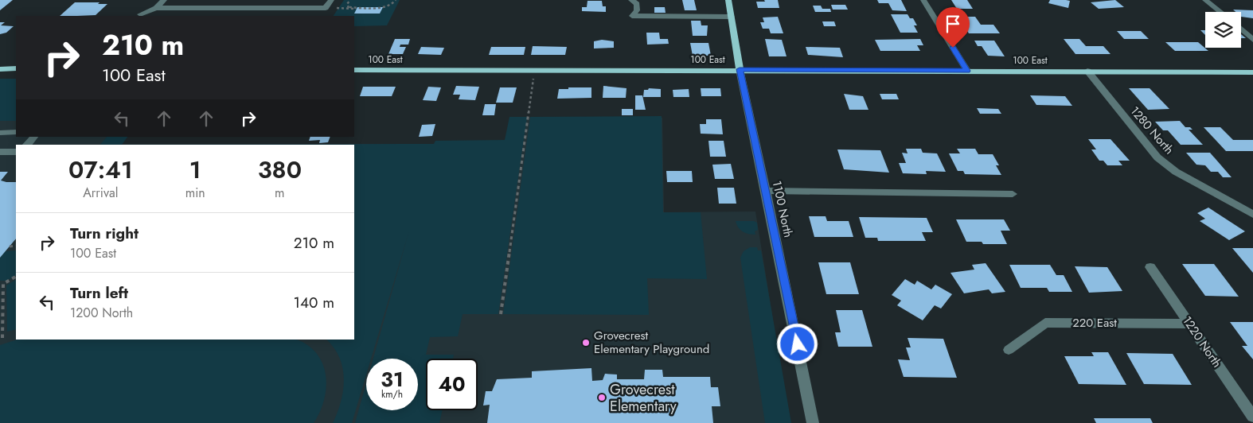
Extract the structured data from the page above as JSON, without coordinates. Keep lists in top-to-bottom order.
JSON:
{
  "streets": {
    "main road": ["100 East", "1100 North"],
    "street": ["1280 North", "220 East", "1220 North"]
  },
  "crossings": [
    ["100 East", "1280 North"],
    ["100 East", "1100 North"],
    ["220 East", "1220 North"]
  ],
  "places": ["Grovecrest Elementary Playground", "Grovecrest Elementary"],
  "page": {
    "turn": ["210 m", "100 East"],
    "eta": [
      "07:41",
      "Arrival",
      "1",
      "min",
      "380",
      "m"
    ],
    "list": [
      {
        "name": "Turn right",
        "note": "100 East",
        "value": "210 m"
      },
      {
        "name": "Turn left",
        "note": "1200 North",
        "value": "140 m"
      }
    ],
    "speed": "31 km/h",
    "limit": "40"
  }
}
